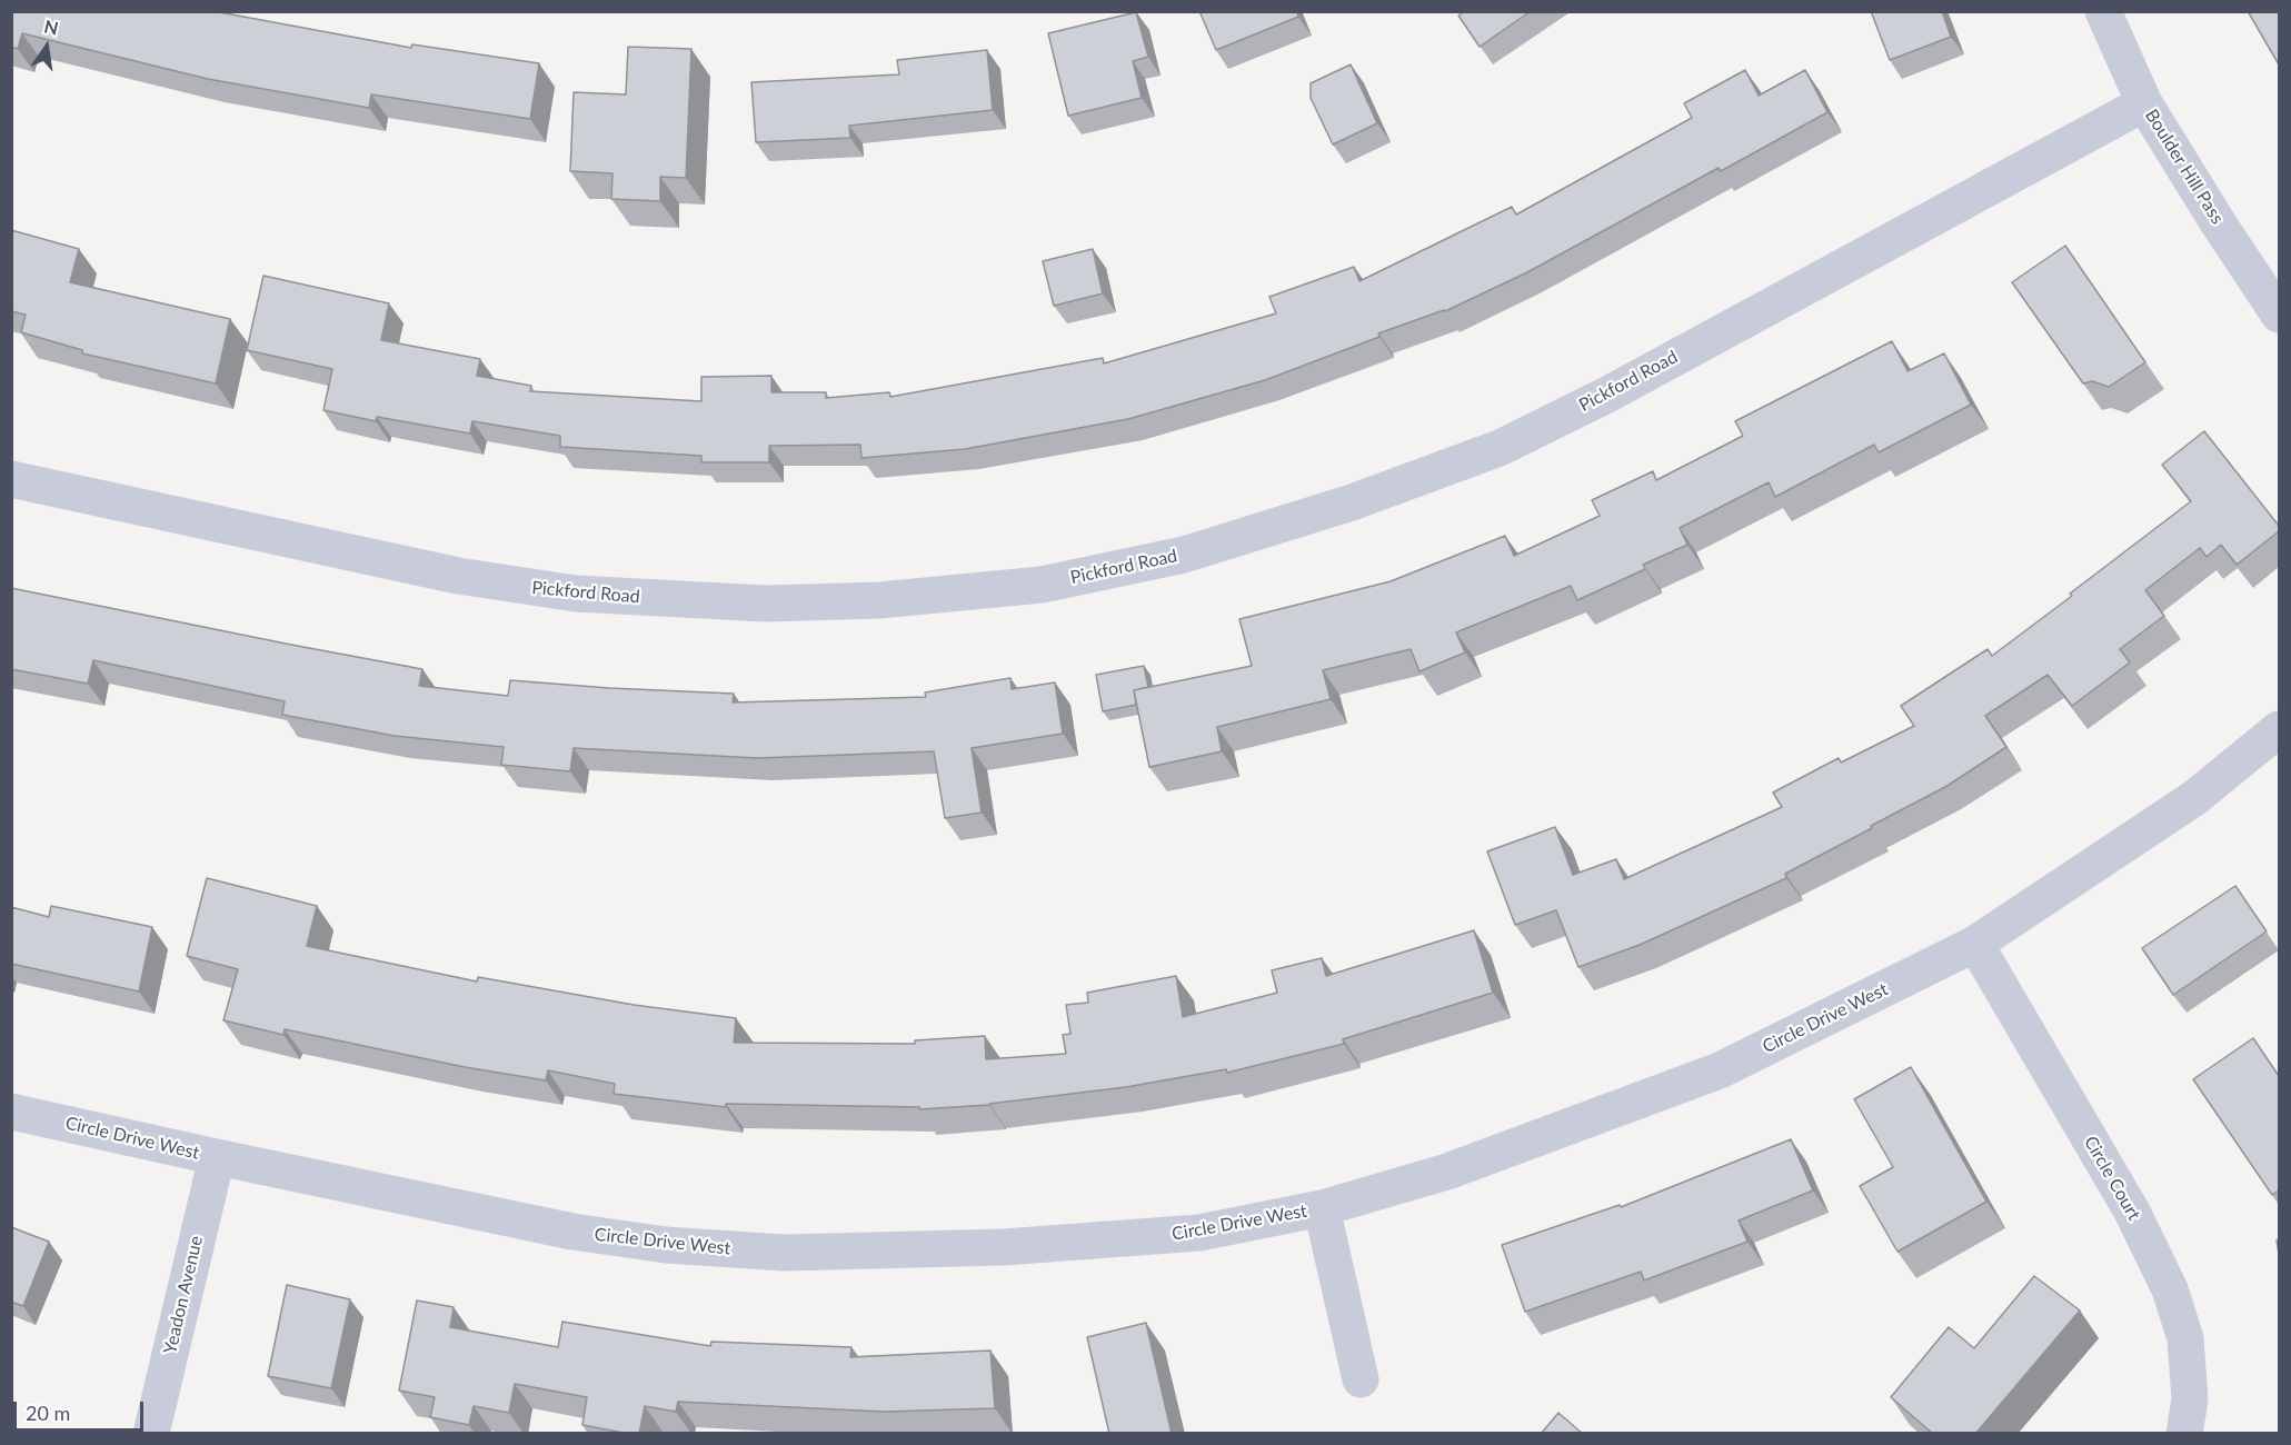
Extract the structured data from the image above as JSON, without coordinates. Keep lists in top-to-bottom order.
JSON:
{
  "streets": {
    "street": [
      "Boulder Hill Pass",
      "Pickford Road",
      "Circle Drive West",
      "Circle Court",
      "Yeadon Avenue"
    ]
  },
  "crossings": [
    ["Boulder Hill Pass", "Pickford Road"],
    ["Circle Drive West", "Circle Court"],
    ["Circle Drive West", "Yeadon Avenue"]
  ],
  "scale_bar": "20 m",
  "north": "top"
}
